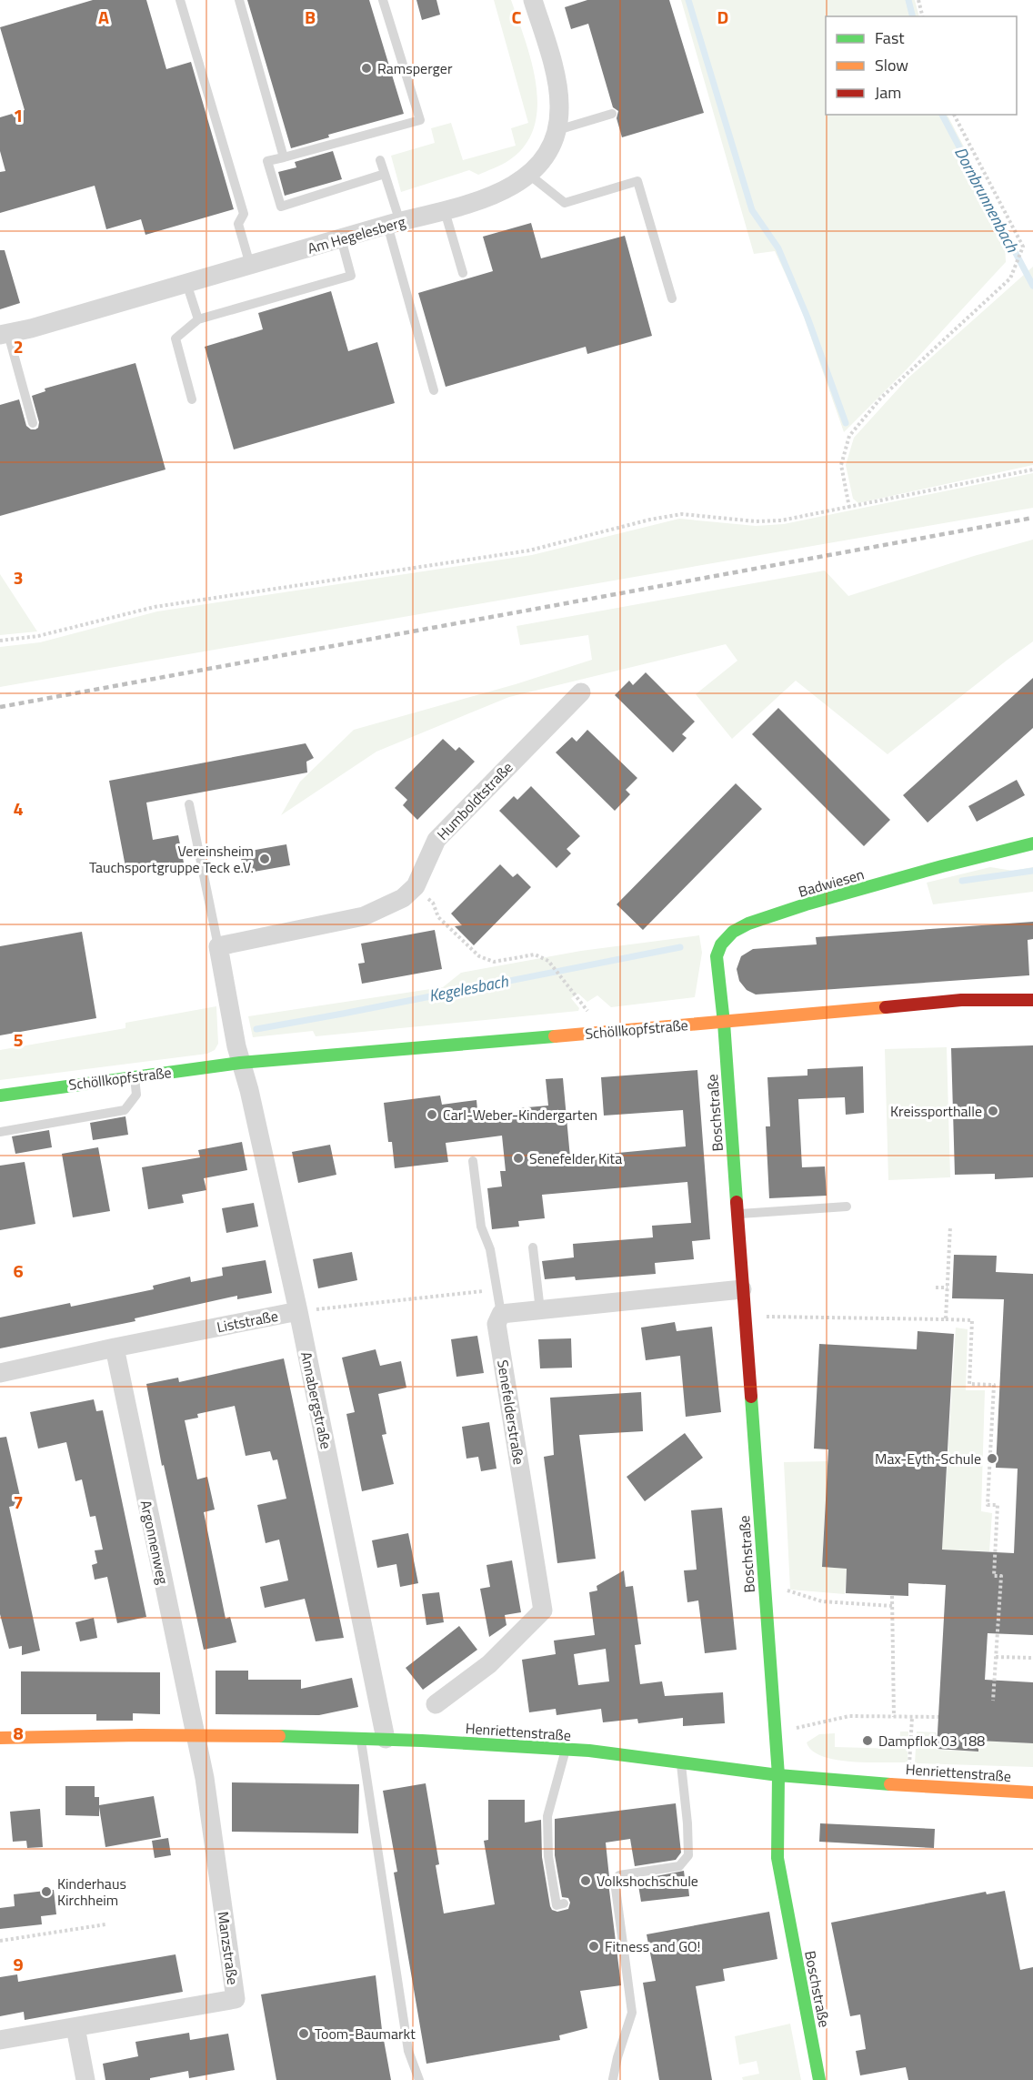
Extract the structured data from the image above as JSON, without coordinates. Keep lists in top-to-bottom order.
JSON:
{
  "streets": {
    "street": [
      "Am Hegelesberg",
      "Humboldtstraße",
      "Badwiesen",
      "Schöllkopfstraße",
      "Boschstraße",
      "Liststraße",
      "Annabergstraße",
      "Senefelderstraße",
      "Argonnenweg",
      "Henriettenstraße",
      "Manzstraße"
    ]
  },
  "crossings": [
    ["Badwiesen", "Schöllkopfstraße"],
    ["Badwiesen", "Boschstraße"],
    ["Schöllkopfstraße", "Boschstraße"],
    ["Schöllkopfstraße", "Annabergstraße"],
    ["Boschstraße", "Henriettenstraße"],
    ["Liststraße", "Annabergstraße"],
    ["Liststraße", "Argonnenweg"],
    ["Annabergstraße", "Henriettenstraße"],
    ["Argonnenweg", "Henriettenstraße"],
    ["Argonnenweg", "Manzstraße"],
    ["Henriettenstraße", "Manzstraße"]
  ],
  "water": ["Dornbrunnenbach", "Kegelesbach"],
  "places": [
    "Ramsperger",
    "Vereinsheim Tauchsportgruppe Teck e.V.",
    "Kreissporthalle",
    "Carl-Weber-Kindergarten",
    "Senefelder Kita",
    "Max-Eyth-Schule",
    "Dampflok 03 188",
    "Volkshochschule",
    "Kinderhaus Kirchheim",
    "Fitness and GO!",
    "Toom-Baumarkt"
  ],
  "legend": ["Fast", "Slow", "Jam"],
  "grid": {
    "columns": [
      "A",
      "B",
      "C",
      "D"
    ],
    "rows": [
      "1",
      "2",
      "3",
      "4",
      "5",
      "6",
      "7",
      "8",
      "9"
    ]
  }
}
